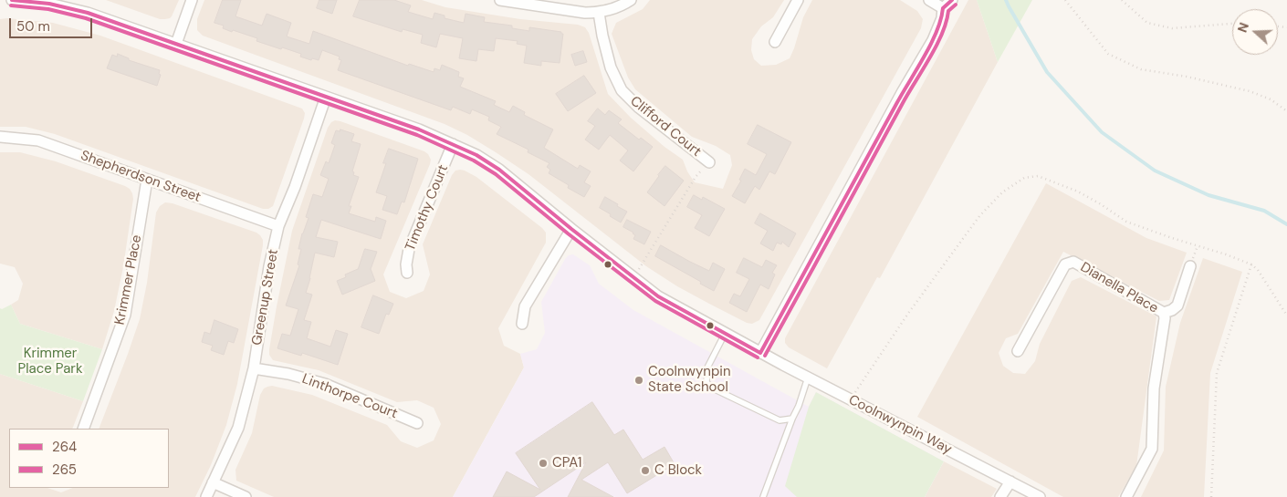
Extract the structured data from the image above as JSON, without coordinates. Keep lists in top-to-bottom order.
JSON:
{
  "streets": {
    "street": [
      "Clifford Court",
      "Shepherdson Street",
      "Timothy Court",
      "Krimmer Place",
      "Dianella Place",
      "Greenup Street",
      "Linthorpe Court",
      "Coolnwynpin Way"
    ]
  },
  "crossings": [
    ["Shepherdson Street", "Krimmer Place"],
    ["Shepherdson Street", "Greenup Street"],
    ["Timothy Court", "Coolnwynpin Way"],
    ["Greenup Street", "Linthorpe Court"],
    ["Greenup Street", "Coolnwynpin Way"]
  ],
  "parks": ["Krimmer Place Park"],
  "places": ["Coolnwynpin State School", "CPA1", "C Block"],
  "lines": ["transit line 264", "transit line 265"],
  "legend": ["264", "265"],
  "scale_bar": "50 m",
  "north": "left"
}
